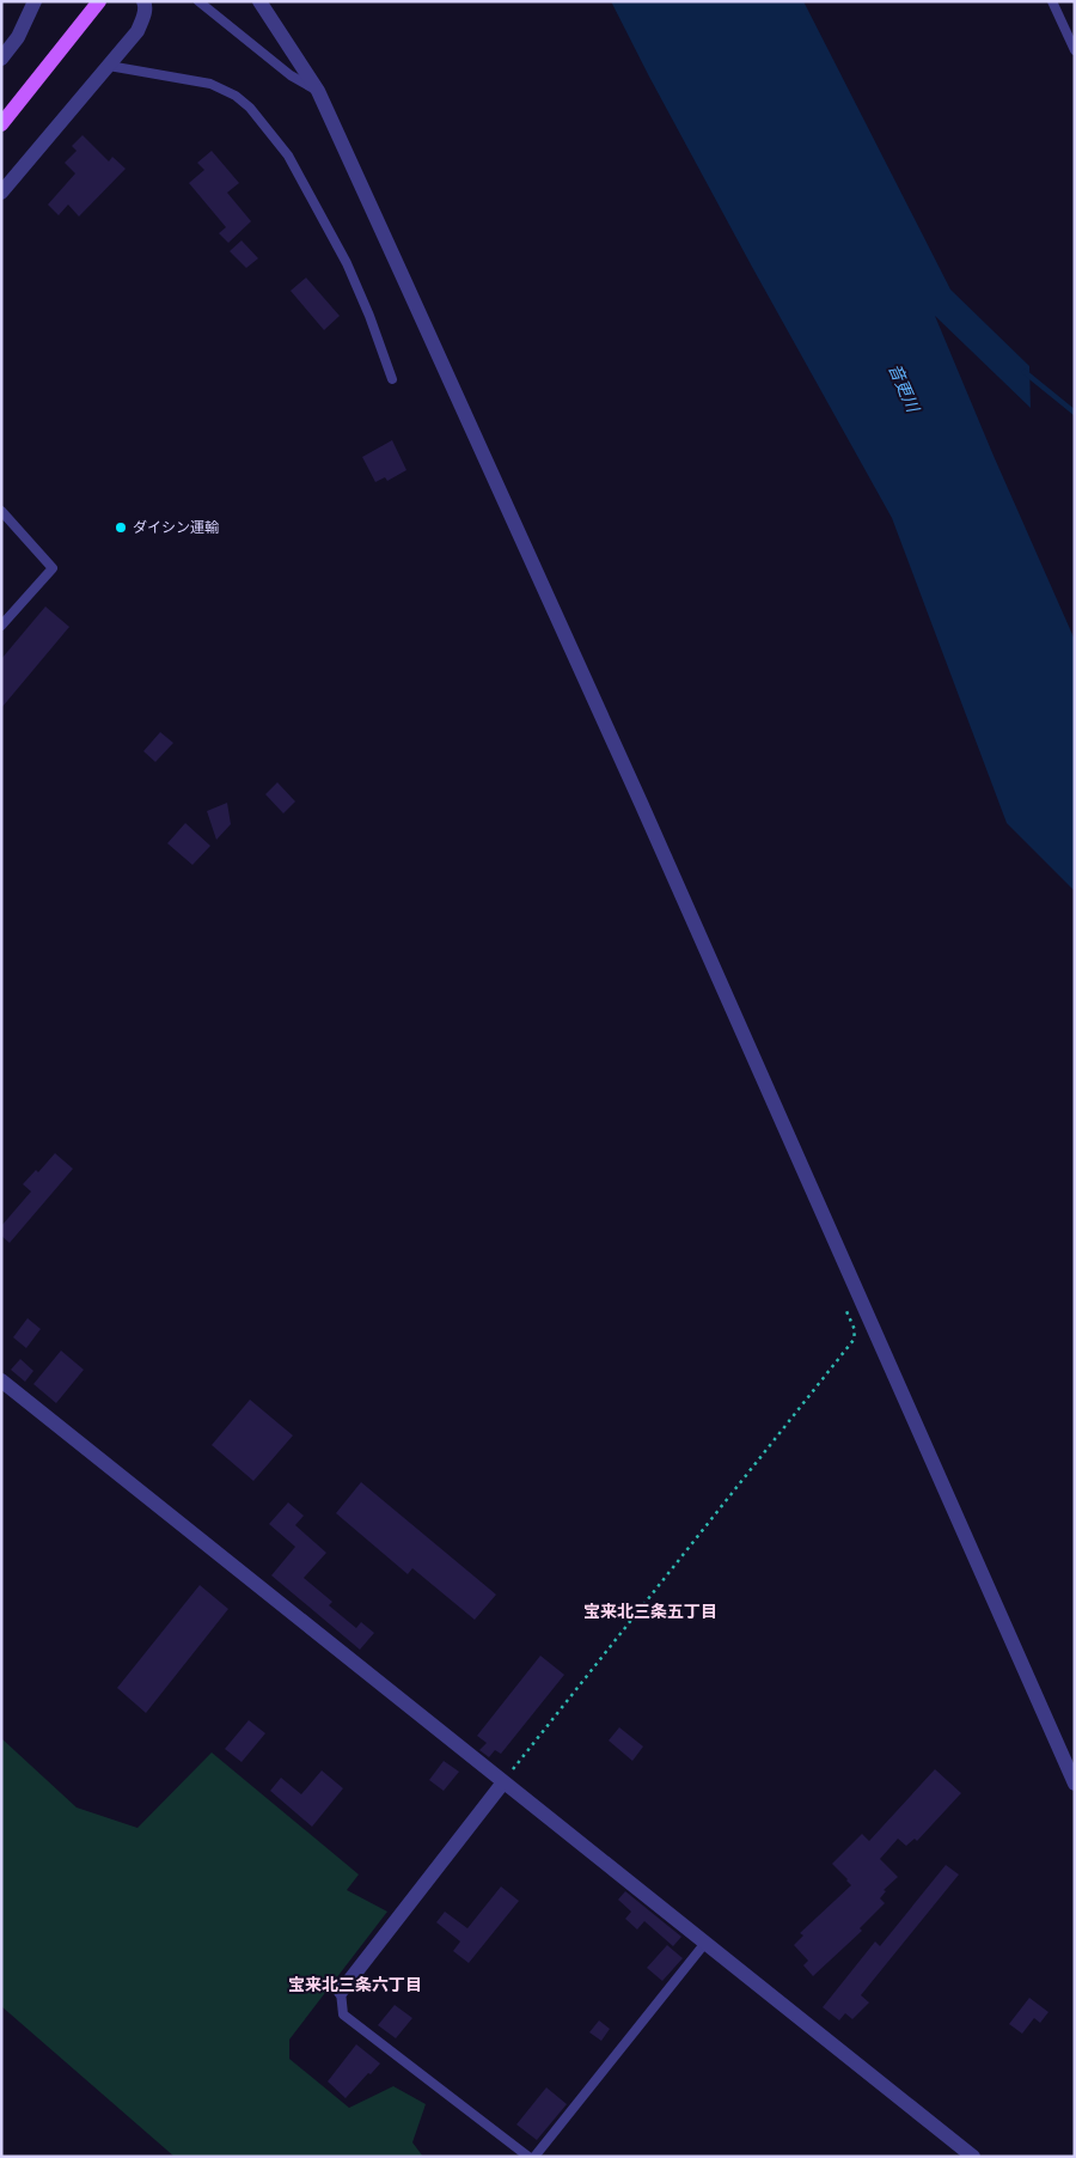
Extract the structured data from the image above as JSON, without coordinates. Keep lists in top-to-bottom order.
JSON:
{
  "districts": ["宝来北三条五丁目", "宝来北三条六丁目"],
  "water": ["音更川"],
  "places": ["ダイシン運輸"]
}
